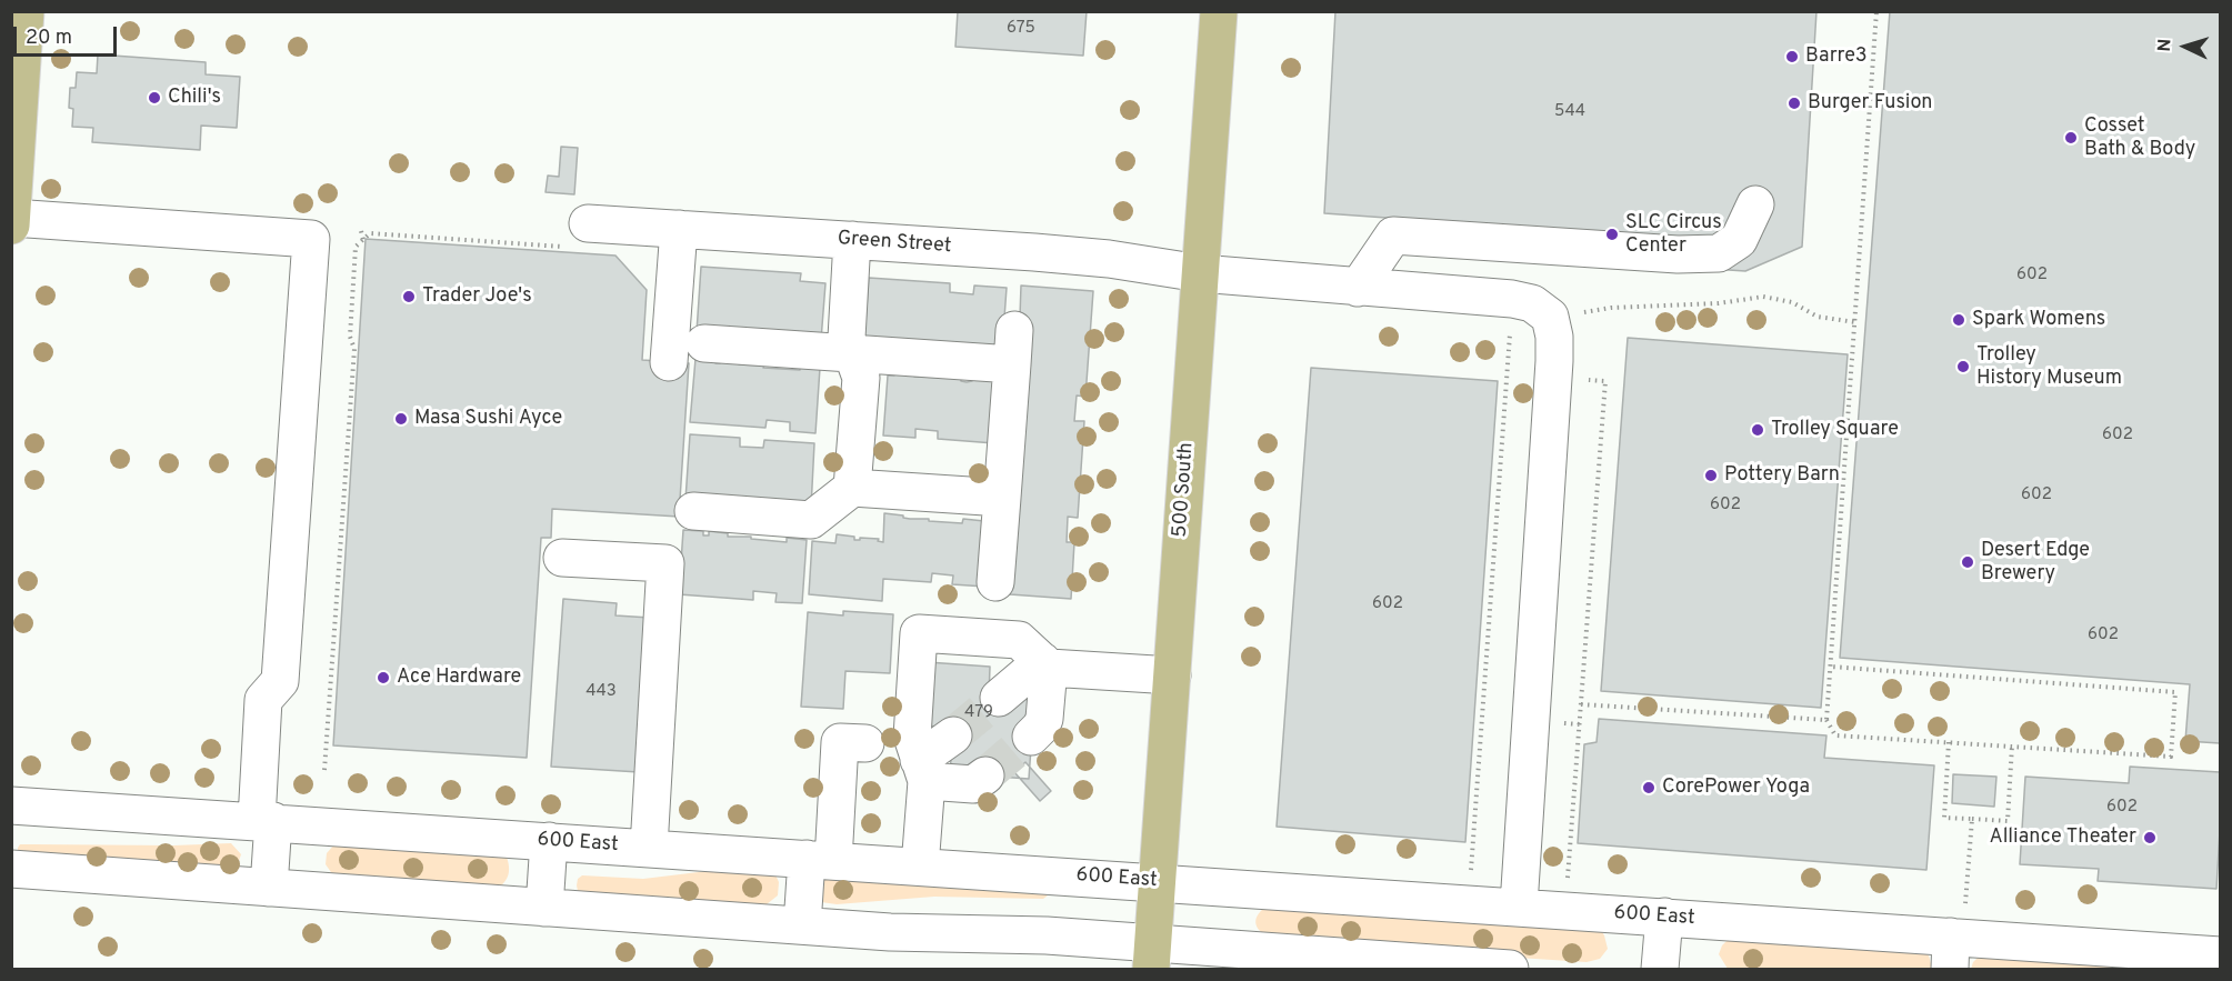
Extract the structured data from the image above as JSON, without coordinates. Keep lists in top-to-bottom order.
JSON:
{
  "streets": {
    "main road": ["500 South"],
    "street": ["Green Street", "600 East"]
  },
  "crossings": [
    ["Green Street", "500 South"],
    ["500 South", "600 East"]
  ],
  "places": [
    "Barre3",
    "Chili's",
    "Burger Fusion",
    "Cosset Bath & Body",
    "SLC Circus Center",
    "Trader Joe's",
    "Spark Womens",
    "Trolley History Museum",
    "Masa Sushi Ayce",
    "Trolley Square",
    "Pottery Barn",
    "Desert Edge Brewery",
    "Ace Hardware",
    "CorePower Yoga",
    "Alliance Theater"
  ],
  "house_numbers": [
    "675",
    "544",
    "602",
    "602",
    "602",
    "602",
    "602",
    "602",
    "443",
    "479",
    "602"
  ],
  "scale_bar": "20 m",
  "north": "left"
}
